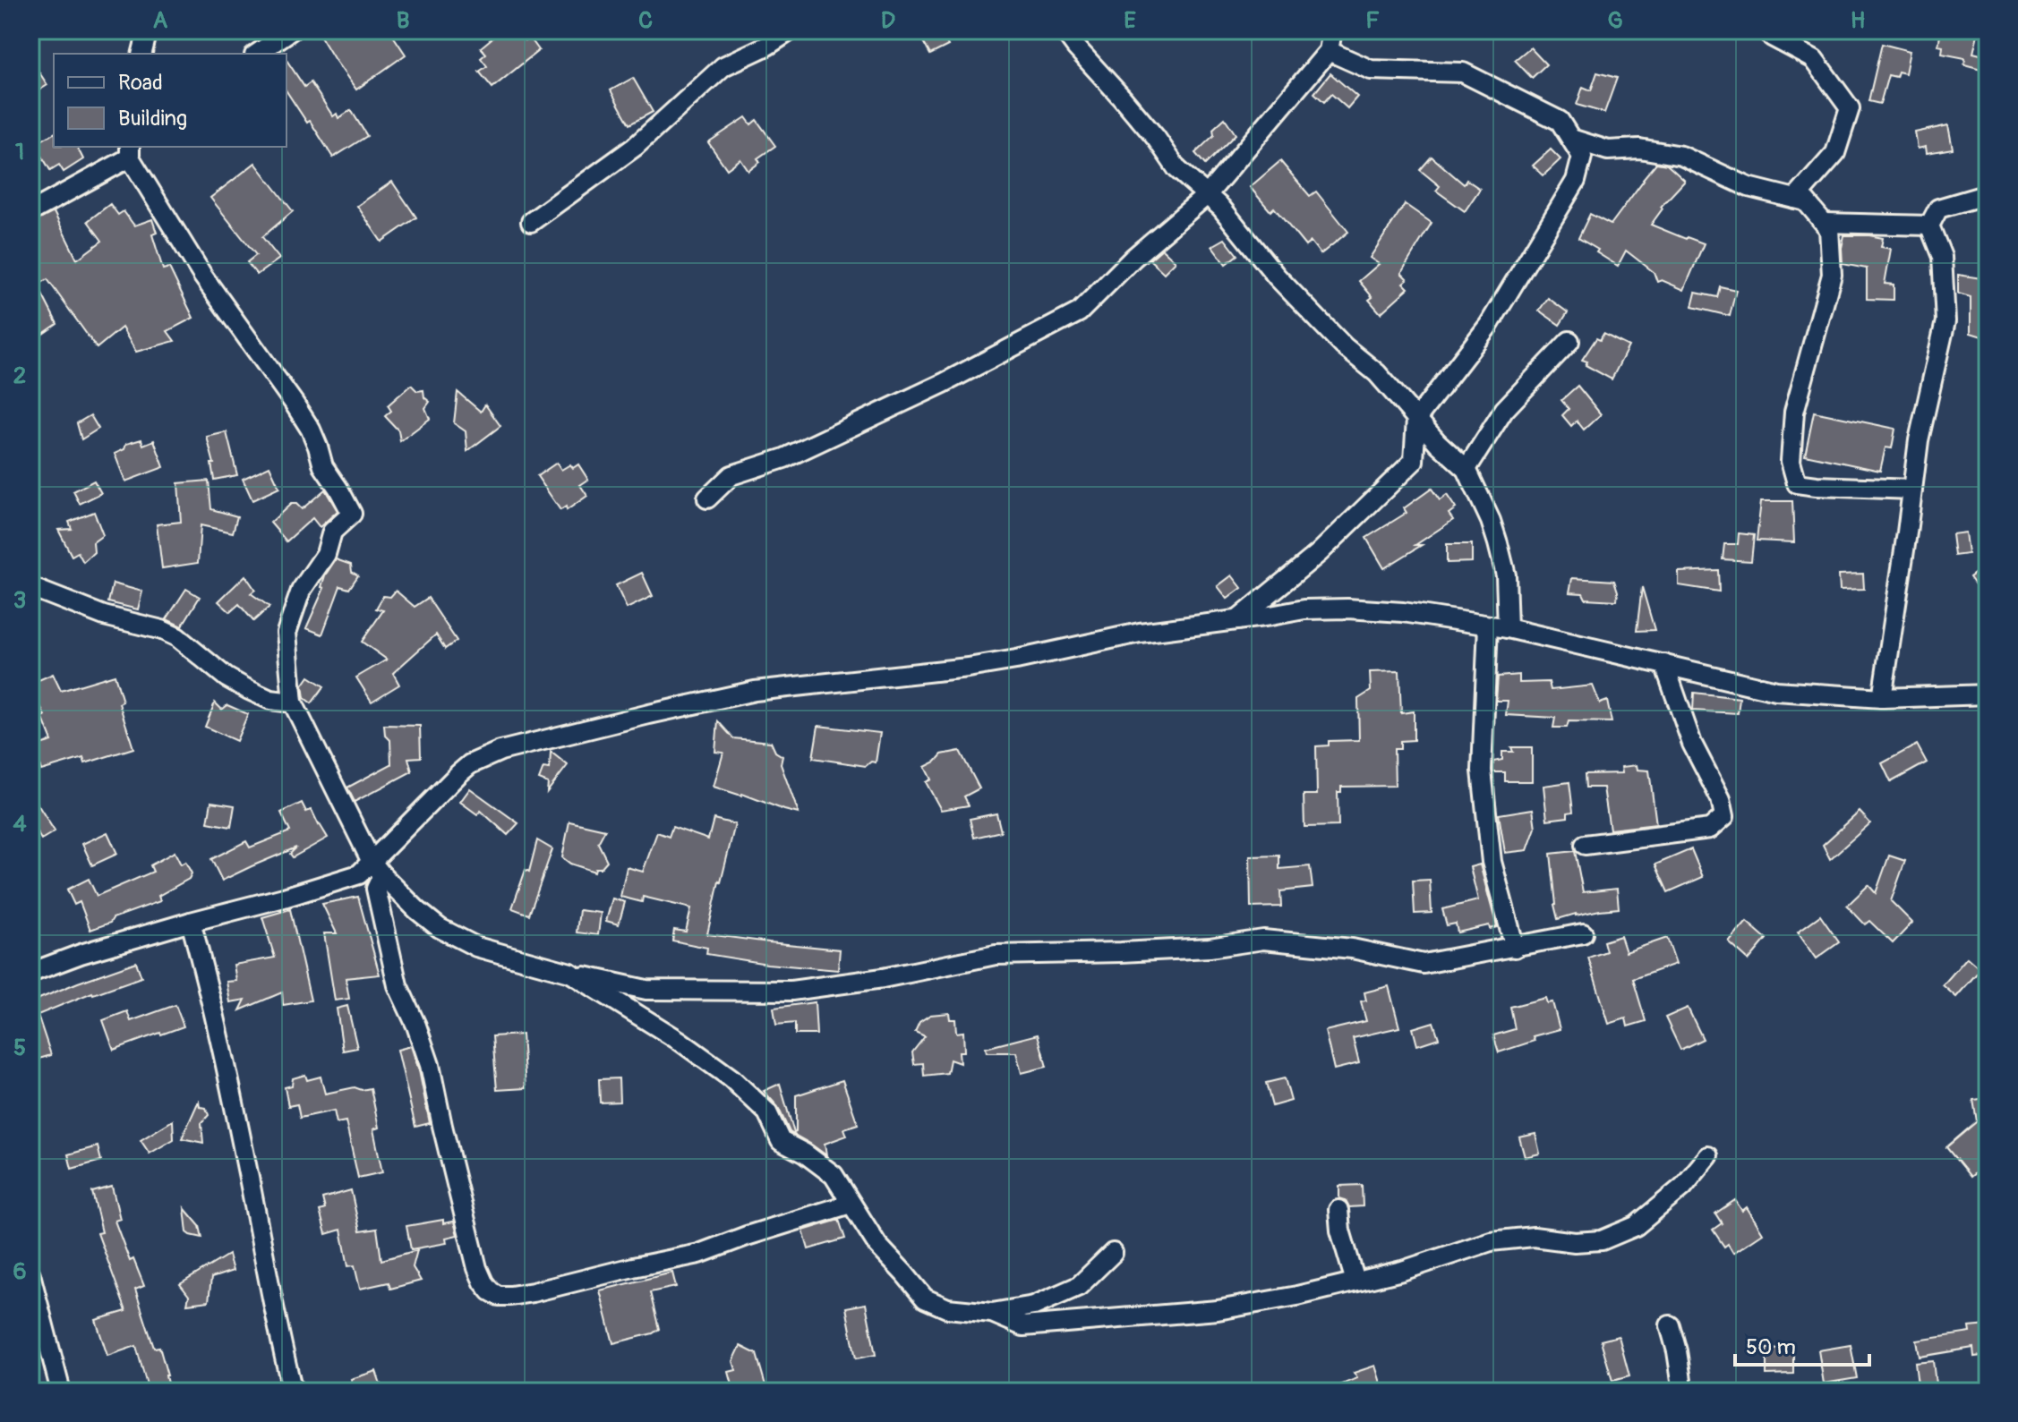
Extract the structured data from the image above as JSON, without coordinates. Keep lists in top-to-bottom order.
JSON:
{
  "legend": ["Road", "Building"],
  "scale_bar": "50 m",
  "grid": {
    "columns": [
      "A",
      "B",
      "C",
      "D",
      "E",
      "F",
      "G",
      "H"
    ],
    "rows": [
      "1",
      "2",
      "3",
      "4",
      "5",
      "6"
    ]
  }
}
